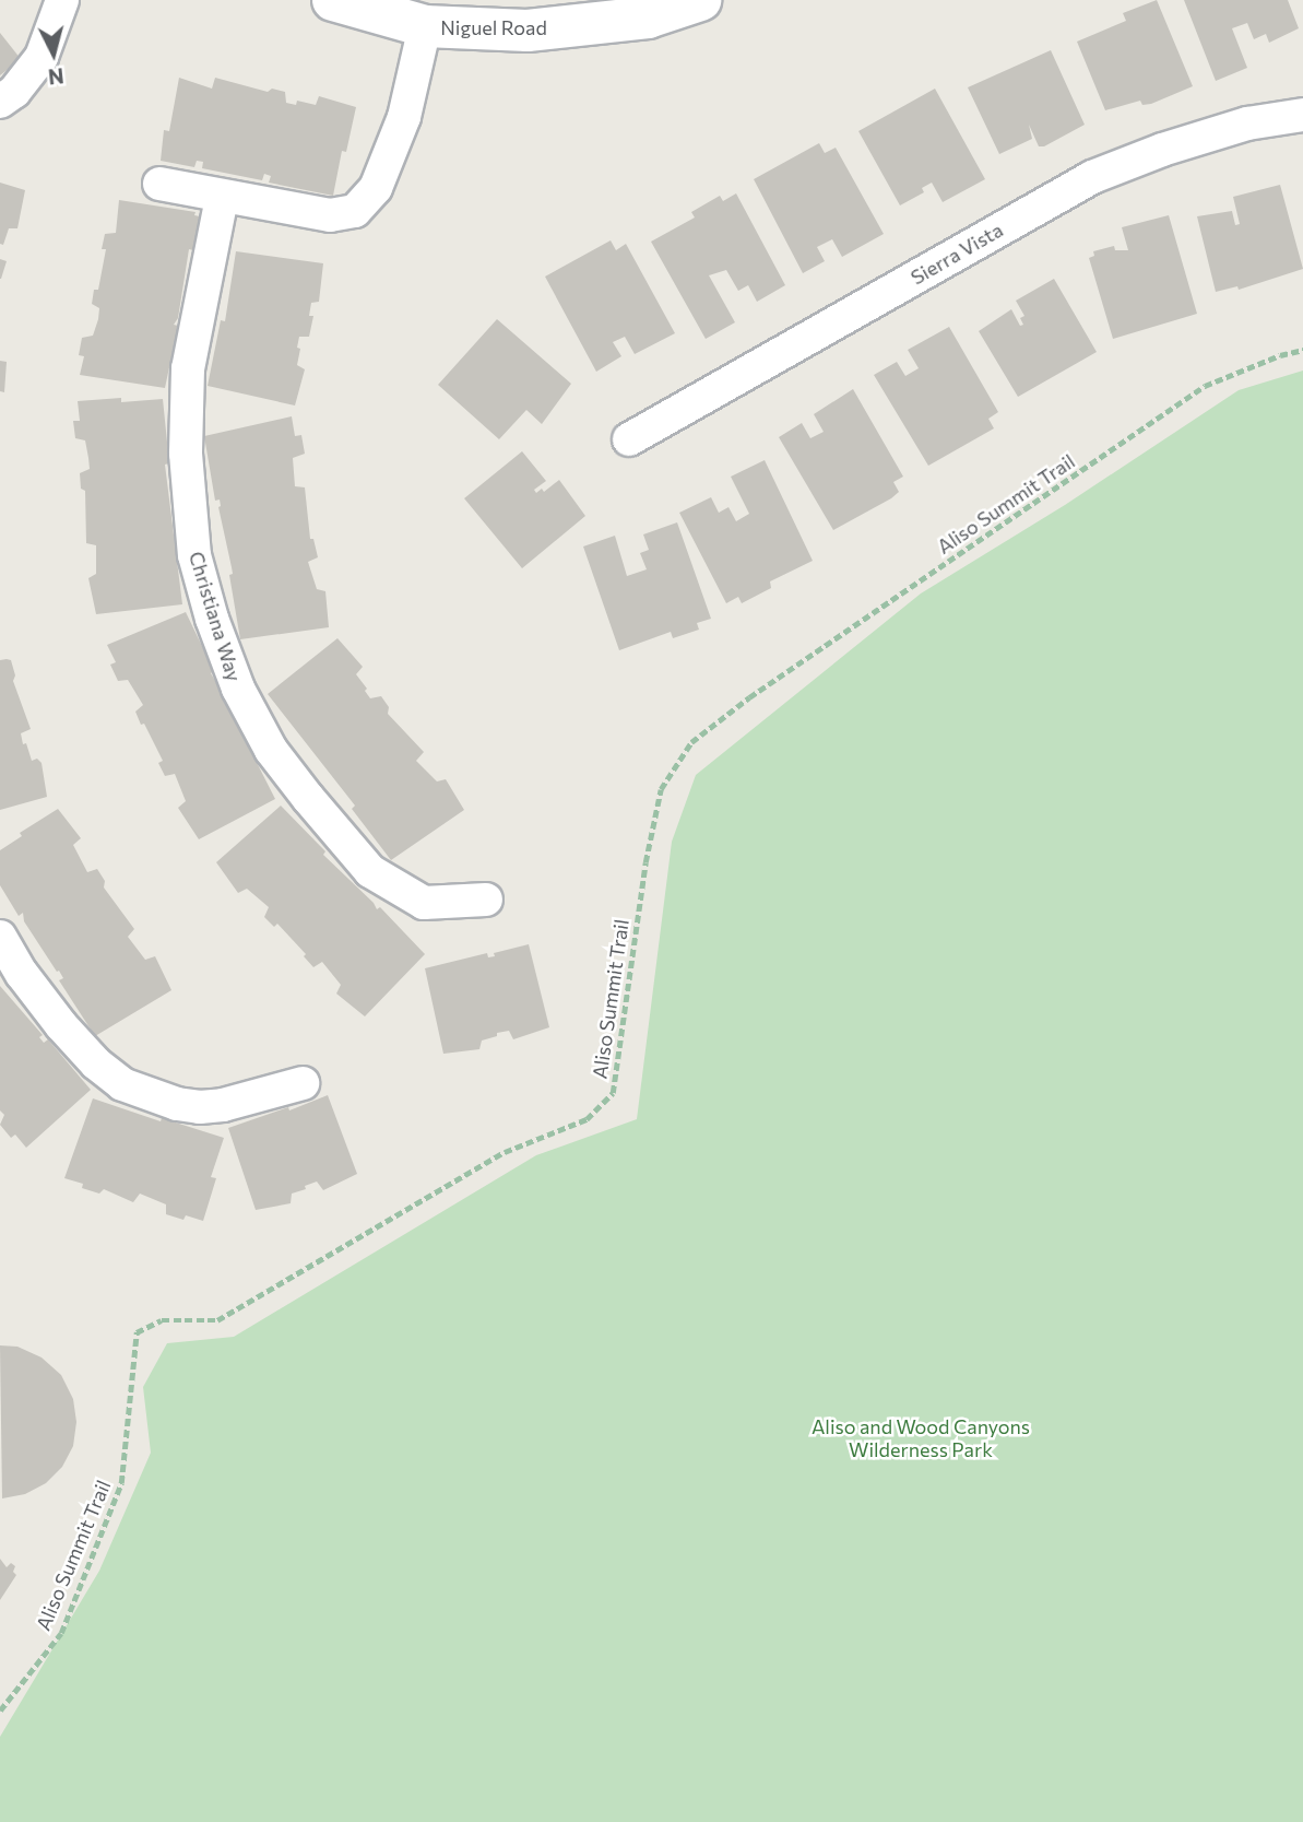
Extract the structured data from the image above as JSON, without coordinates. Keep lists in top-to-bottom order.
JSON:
{
  "streets": {
    "street": ["Niguel Road", "Sierra Vista", "Christiana Way"],
    "path": ["Aliso Summit Trail"]
  },
  "parks": ["Aliso and Wood Canyons Wilderness Park"],
  "north": "bottom"
}
